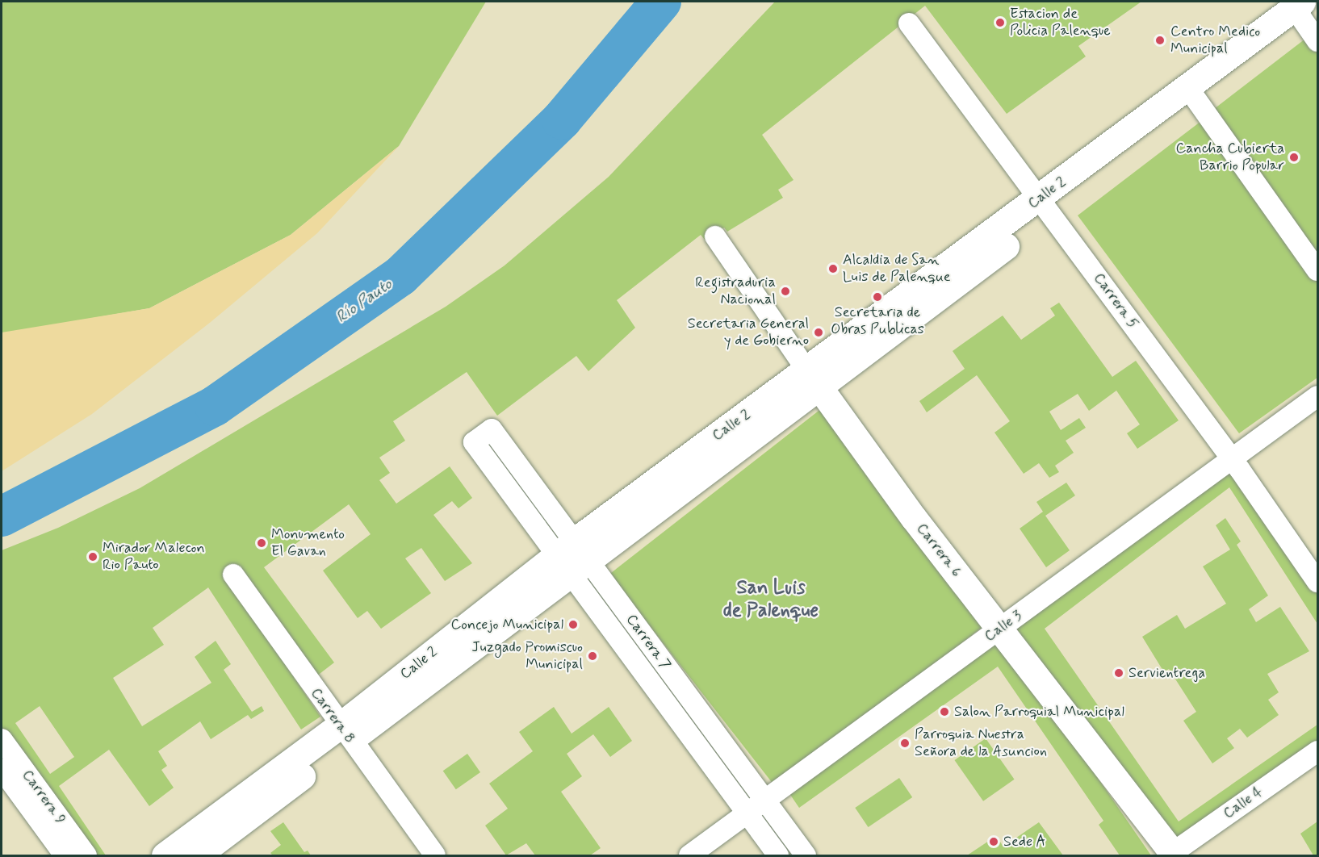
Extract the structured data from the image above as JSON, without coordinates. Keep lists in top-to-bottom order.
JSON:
{
  "streets": {
    "street": [
      "Calle 2",
      "Carrera 5",
      "Carrera 6",
      "Calle 3",
      "Carrera 7",
      "Carrera 8",
      "Carrera 9",
      "Calle 4"
    ]
  },
  "crossings": [
    ["Calle 2", "Carrera 5"],
    ["Calle 2", "Carrera 6"],
    ["Calle 2", "Carrera 7"],
    ["Calle 2", "Carrera 8"],
    ["Carrera 5", "Calle 3"],
    ["Carrera 6", "Calle 3"],
    ["Carrera 6", "Calle 4"],
    ["Calle 3", "Carrera 7"]
  ],
  "districts": ["San Luis de Palenque"],
  "water": ["Río Pauto"],
  "places": [
    "Estacion de Policia Palenque",
    "Centro Medico Municipal",
    "Cancha Cubierta Barrio Popular",
    "Alcaldia de San Luis de Palenque",
    "Registraduria Nacional",
    "Secretaria de Obras Publicas",
    "Secretaria General y de Gobierno",
    "Monumento El Gavan",
    "Mirador Malecon Rio Pauto",
    "Concejo Municipal",
    "Juzgado Promiscuo Municipal",
    "Servientrega",
    "Salon Parroquial Municipal",
    "Parroquia Nuestra Señora de la Asuncion",
    "Sede A"
  ]
}
